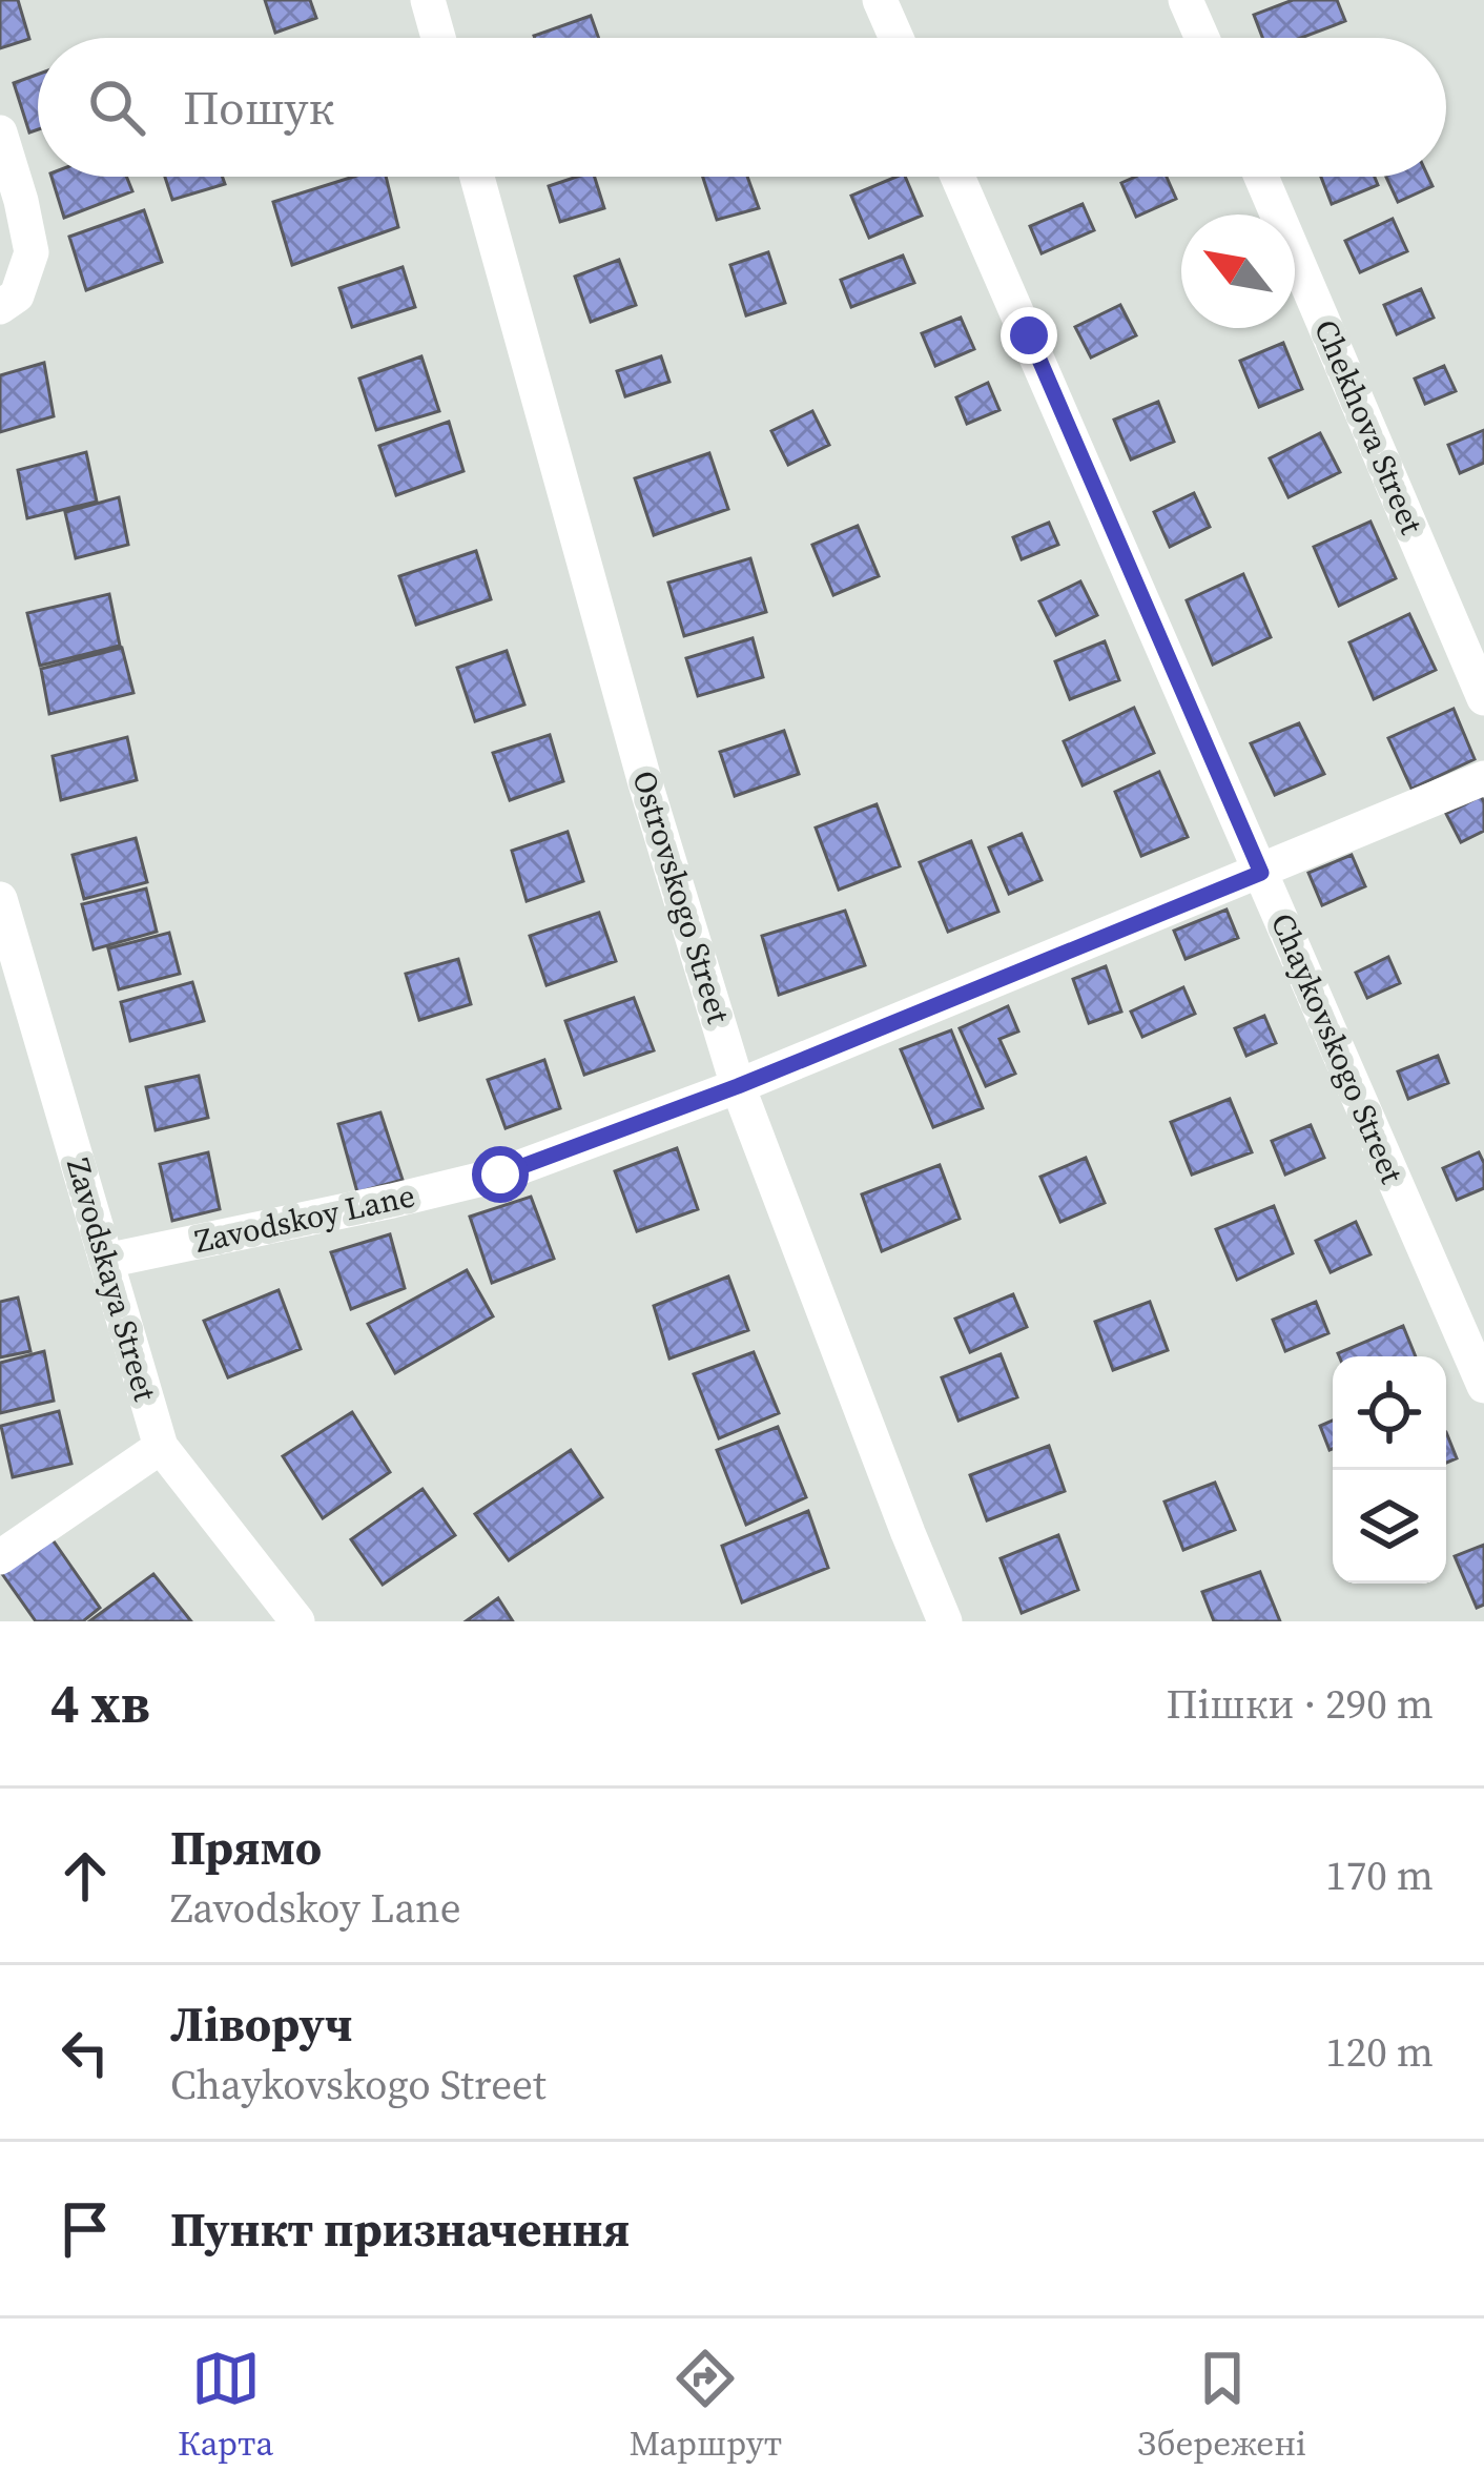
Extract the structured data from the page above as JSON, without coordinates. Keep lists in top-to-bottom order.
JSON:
{
  "streets": {
    "street": [
      "Chekhova Street",
      "Ostrovskogo Street",
      "Chaykovskogo Street",
      "Zavodskoy Lane",
      "Zavodskaya Street"
    ]
  },
  "crossings": [
    ["Ostrovskogo Street", "Zavodskoy Lane"],
    ["Chaykovskogo Street", "Zavodskoy Lane"],
    ["Zavodskoy Lane", "Zavodskaya Street"]
  ],
  "north": "top left",
  "page": {
    "search": "Пошук",
    "heading": ["4 хв", "Пішки · 290 m"],
    "list": [
      ["Прямо", "Zavodskoy Lane", "170 m"],
      ["Ліворуч", "Chaykovskogo Street", "120 m"],
      "Пункт призначення"
    ],
    "nav": ["Карта", "Маршрут", "Збережені"]
  }
}
